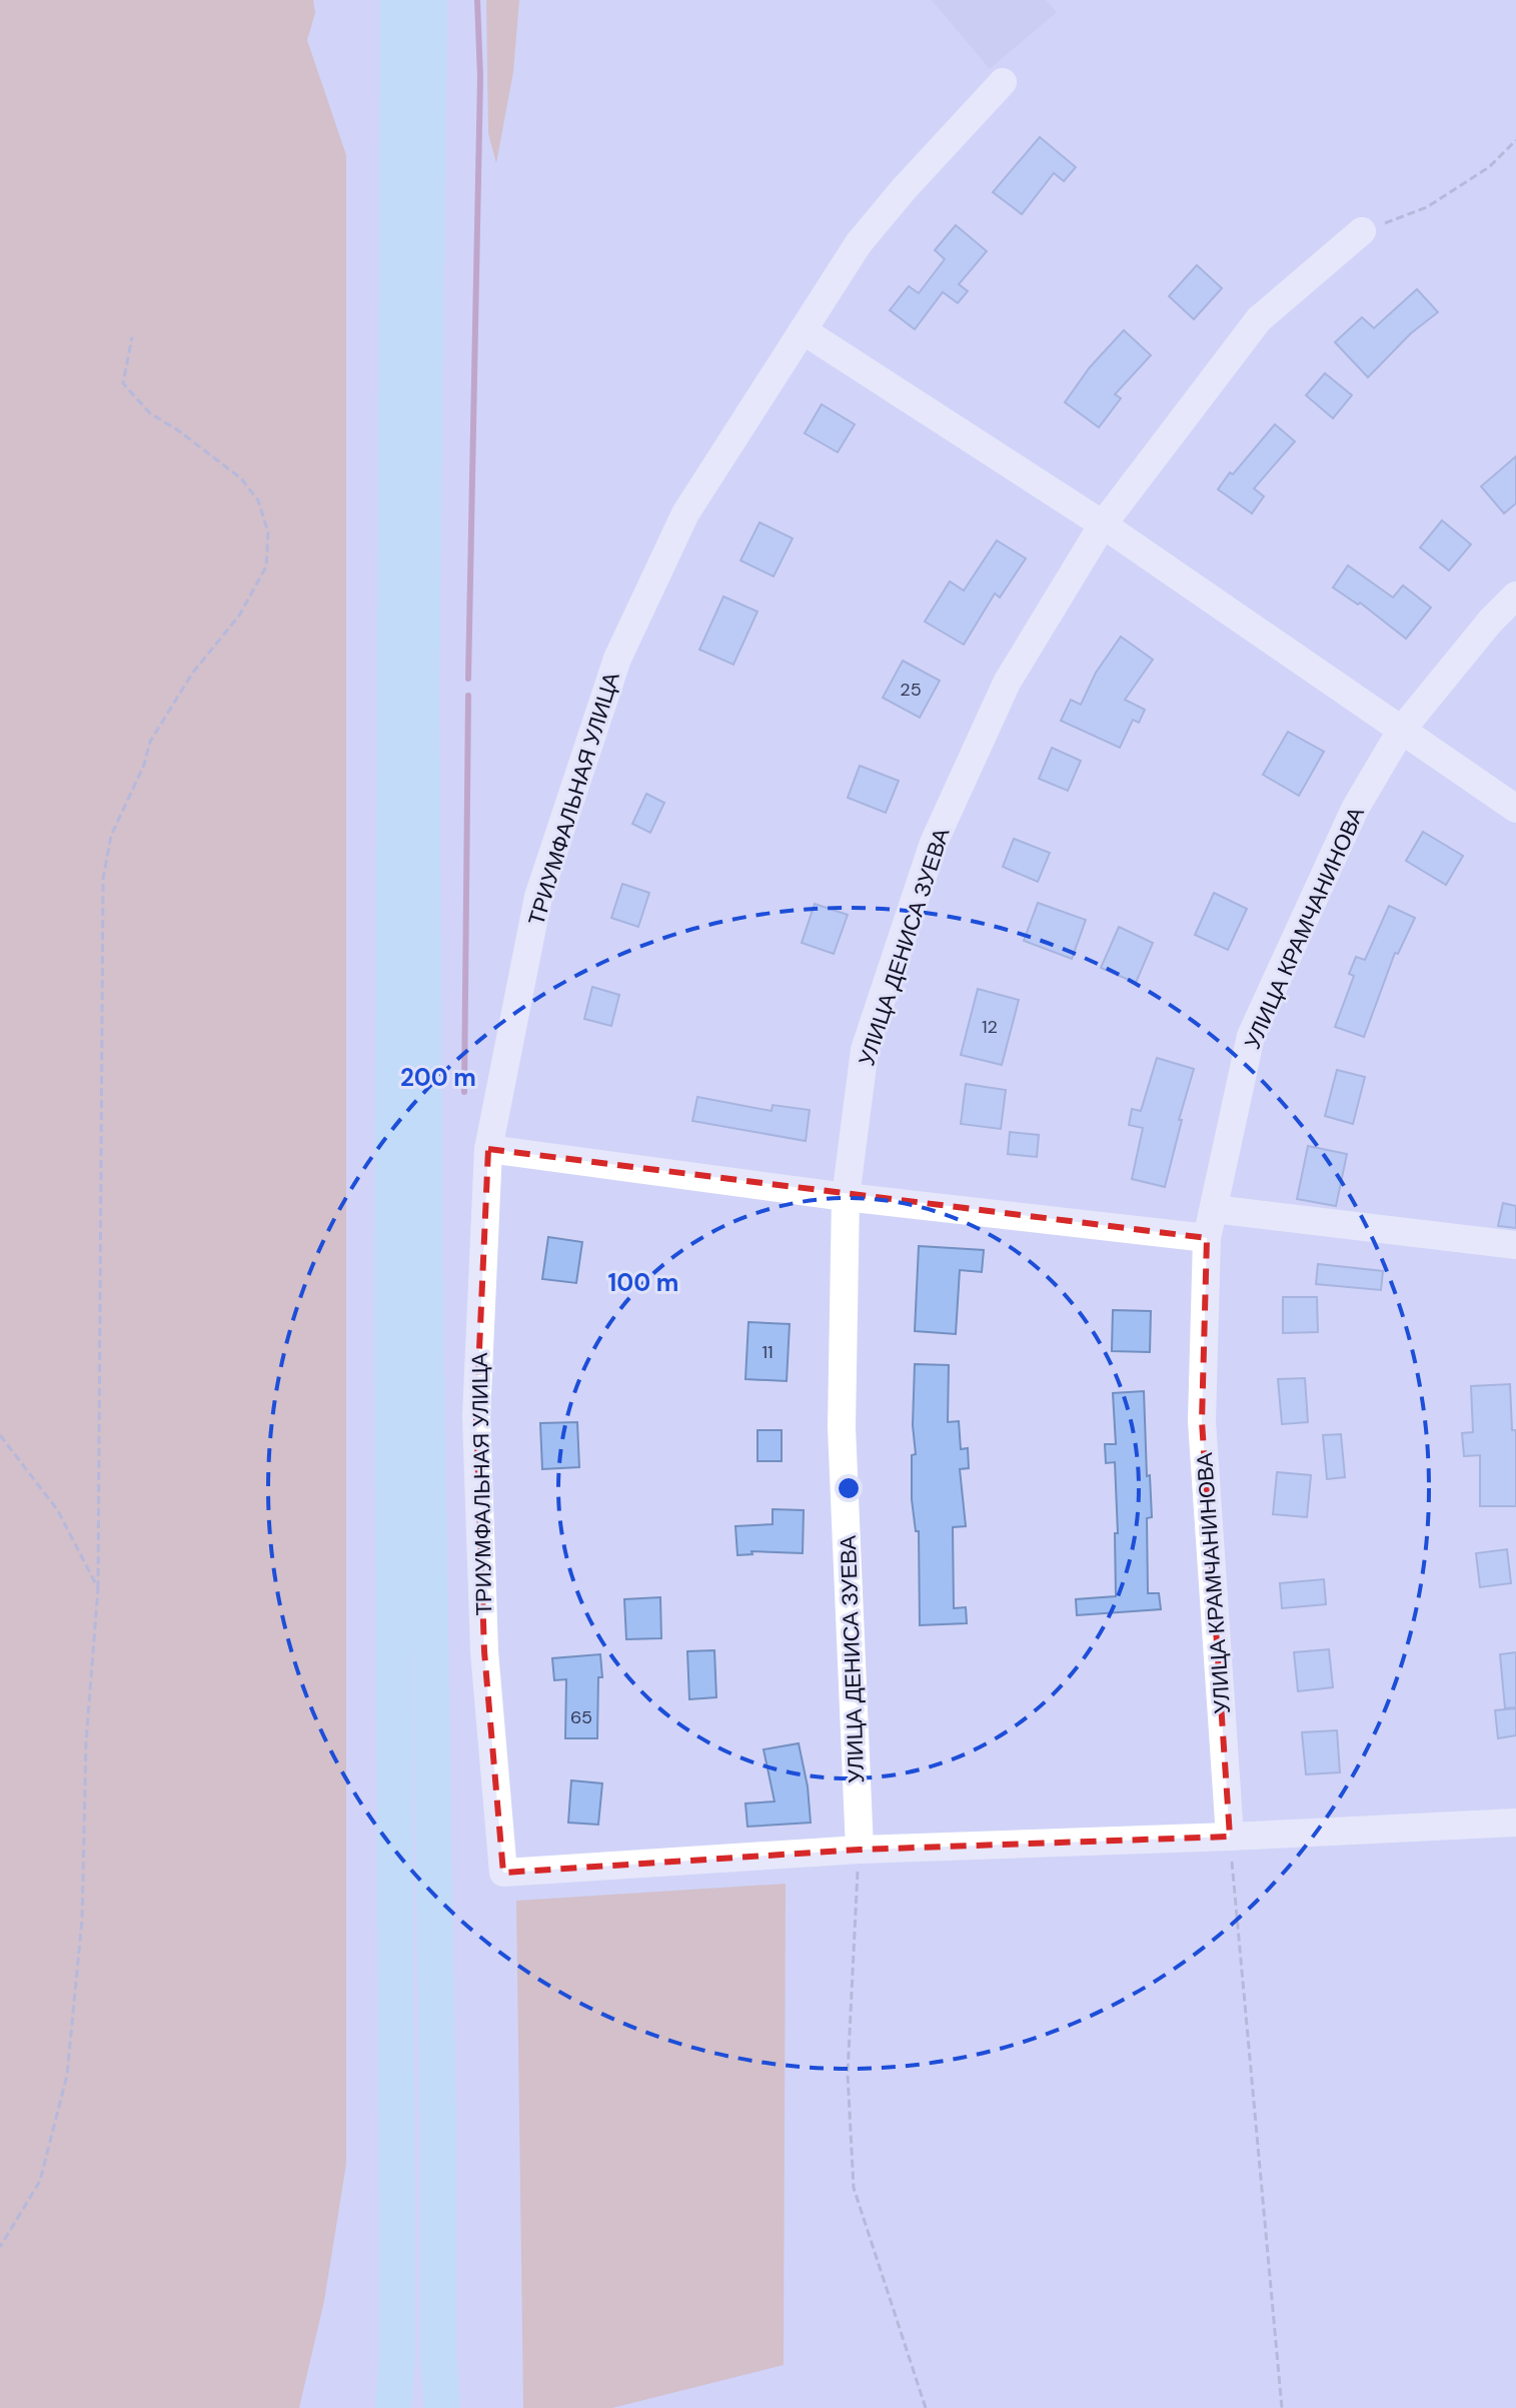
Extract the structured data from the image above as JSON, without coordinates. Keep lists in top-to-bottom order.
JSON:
{
  "streets": {
    "street": ["ТРИУМФАЛЬНАЯ УЛИЦА", "УЛИЦА КРАМЧАНИНОВА", "УЛИЦА ДЕНИСА ЗУЕВА"]
  },
  "crossings": [
    ["ТРИУМФАЛЬНАЯ УЛИЦА", "УЛИЦА ДЕНИСА ЗУЕВА"]
  ],
  "house_numbers": [
    "25",
    "12",
    "11",
    "65"
  ],
  "rings": ["200 m", "100 m"]
}
